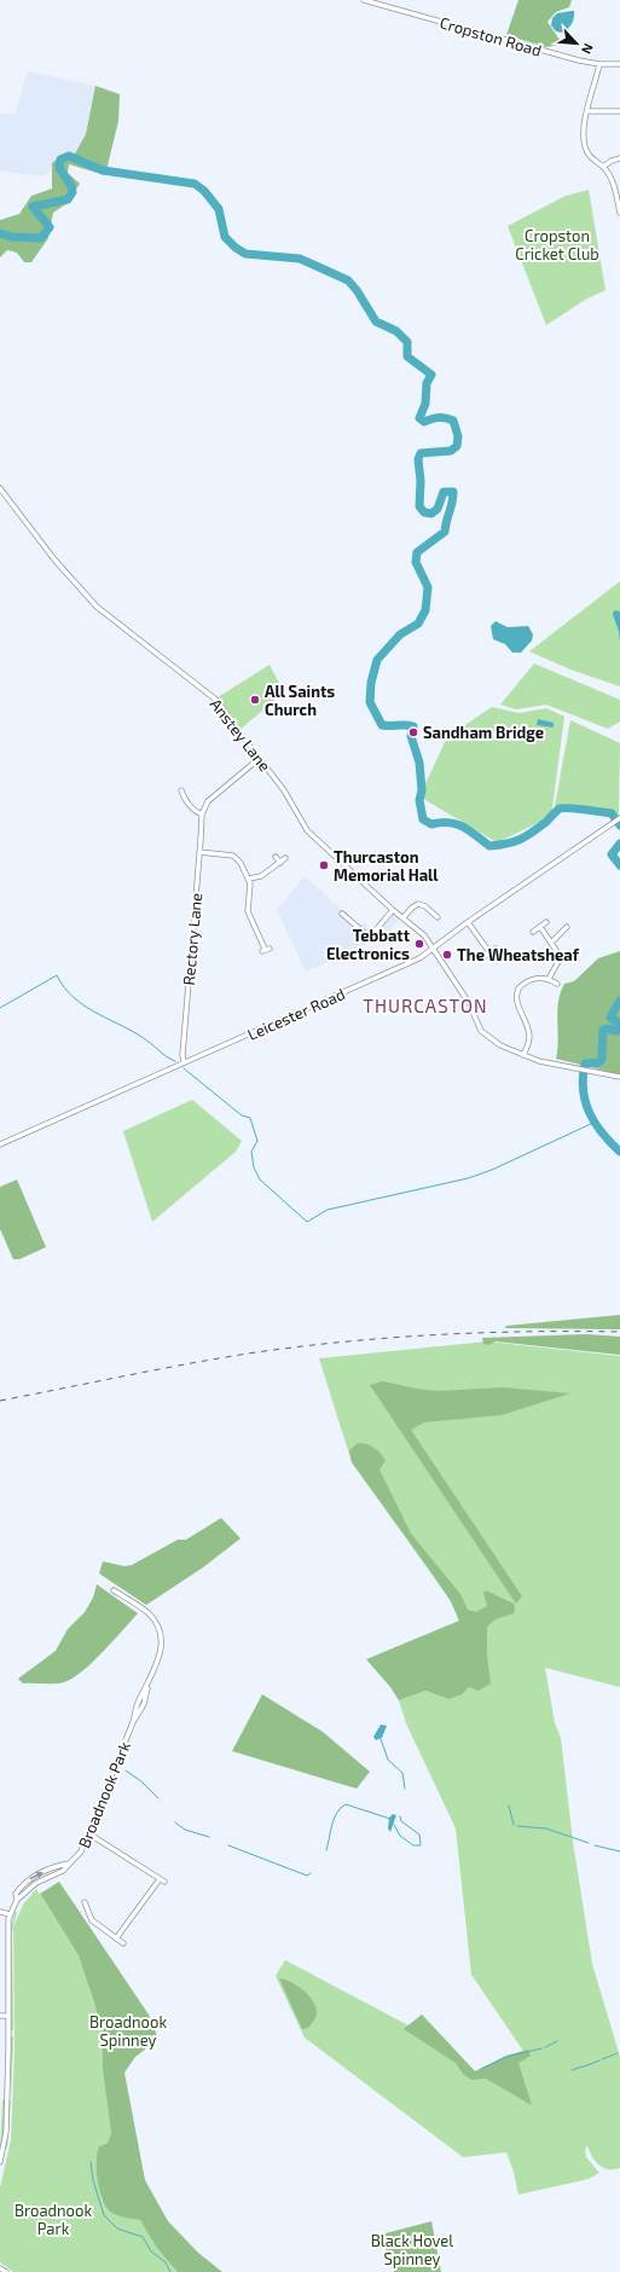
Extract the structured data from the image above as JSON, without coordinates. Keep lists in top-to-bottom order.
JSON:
{
  "streets": {
    "street": [
      "Cropston Road",
      "Anstey Lane",
      "Rectory Lane",
      "Leicester Road",
      "Broadnook Park"
    ]
  },
  "crossings": [
    ["Anstey Lane", "Leicester Road"],
    ["Rectory Lane", "Leicester Road"]
  ],
  "districts": ["THURCASTON"],
  "parks": [
    "Cropston Cricket Club",
    "Broadnook Spinney",
    "Broadnook Park",
    "Black Hovel Spinney"
  ],
  "places": [
    "All Saints Church",
    "Sandham Bridge",
    "Thurcaston Memorial Hall",
    "Tebbatt Electronics",
    "The Wheatsheaf"
  ],
  "north": "bottom right"
}
